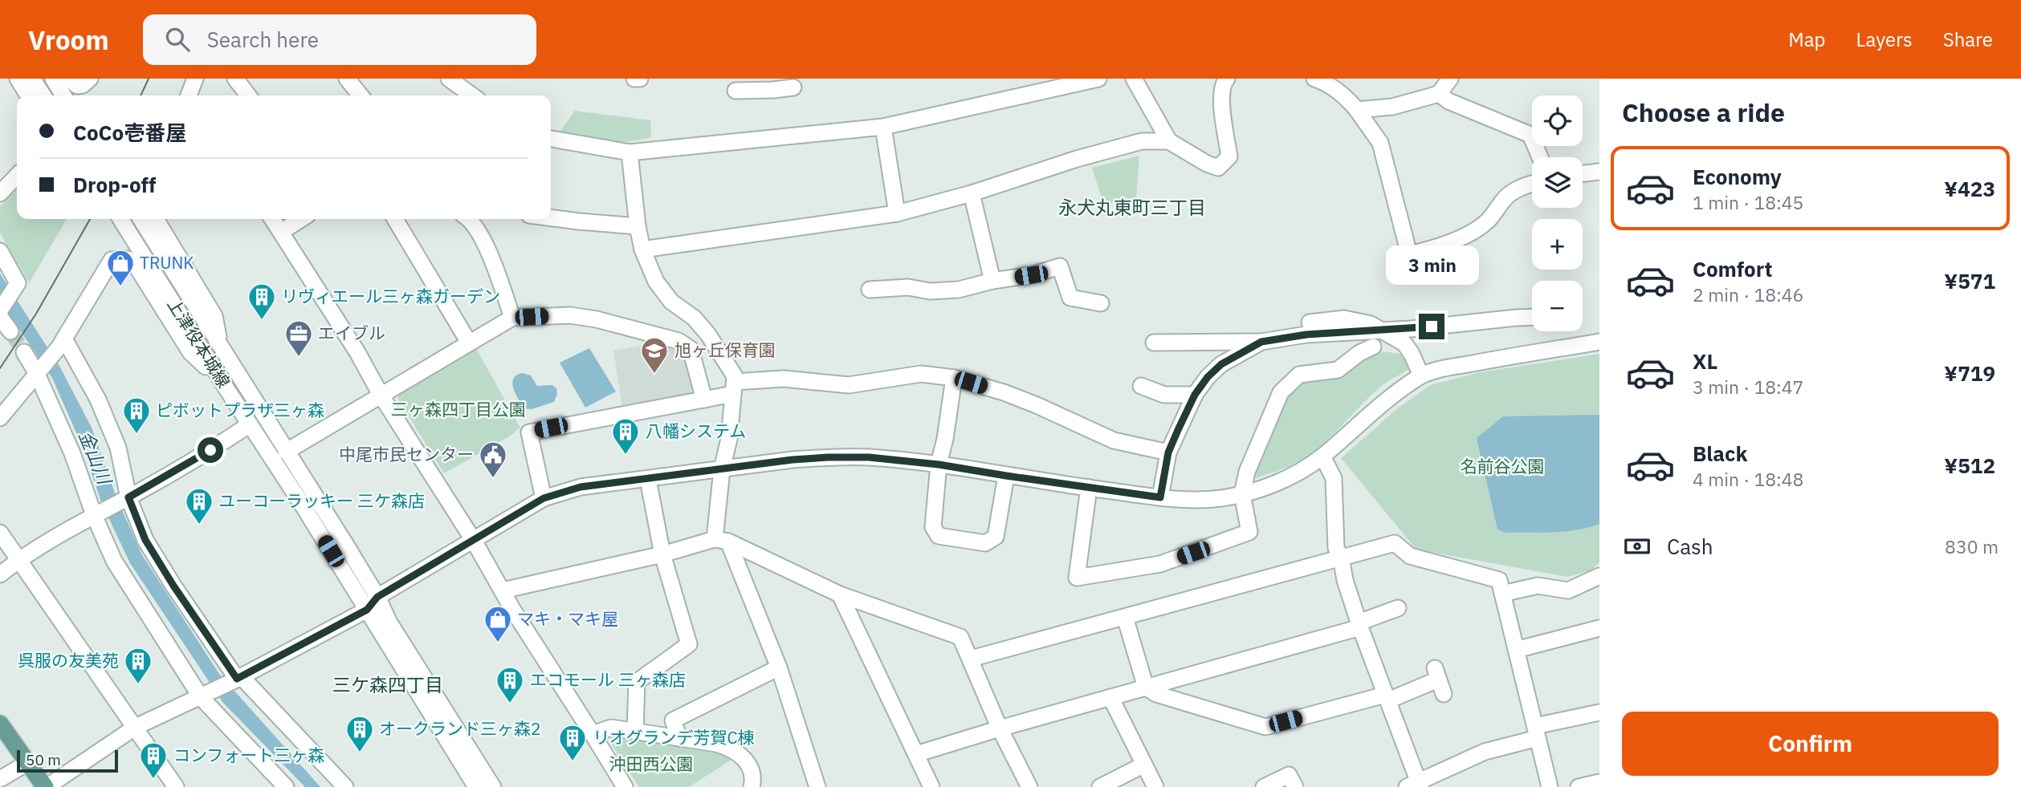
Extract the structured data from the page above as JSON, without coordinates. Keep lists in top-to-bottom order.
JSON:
{
  "streets": {
    "street": ["上津役本城線"]
  },
  "districts": ["永犬丸東町三丁目", "三ケ森四丁目"],
  "water": ["金山川"],
  "parks": ["三ヶ森四丁目公園", "名前谷公園", "沖田西公園"],
  "places": {
    "shop": ["TRUNK", "マキ・マキ屋"],
    "building": [
      "リヴィエール三ヶ森ガーデン",
      "ピボットプラザ三ヶ森",
      "八幡システム",
      "ユーコーラッキー 三ケ森店",
      "呉服の友美苑",
      "エコモール 三ヶ森店",
      "オークランド三ヶ森2",
      "リオグランデ芳賀C棟",
      "コンフォート三ヶ森"
    ],
    "office": ["エイブル"],
    "school or university": ["旭ヶ丘保育園"],
    "public building": ["中尾市民センター"]
  },
  "scale_bar": "50 m",
  "page": {
    "header": "Vroom",
    "search": "Search here",
    "nav": ["Map", "Layers", "Share"],
    "heading": "Choose a ride",
    "map_buttons": ["+", "−"],
    "banner": ["CoCo壱番屋", "Drop-off"],
    "list": [
      {
        "name": "Economy",
        "note": "1 min · 18:45",
        "value": "¥423"
      },
      {
        "name": "Comfort",
        "note": "2 min · 18:46",
        "value": "¥571"
      },
      {
        "name": "XL",
        "note": "3 min · 18:47",
        "value": "¥719"
      },
      {
        "name": "Black",
        "note": "4 min · 18:48",
        "value": "¥512"
      }
    ],
    "bubble": "3 min",
    "pay": ["Cash", "830 m"],
    "buttons": "Confirm",
    "scale": "50 m"
  }
}
